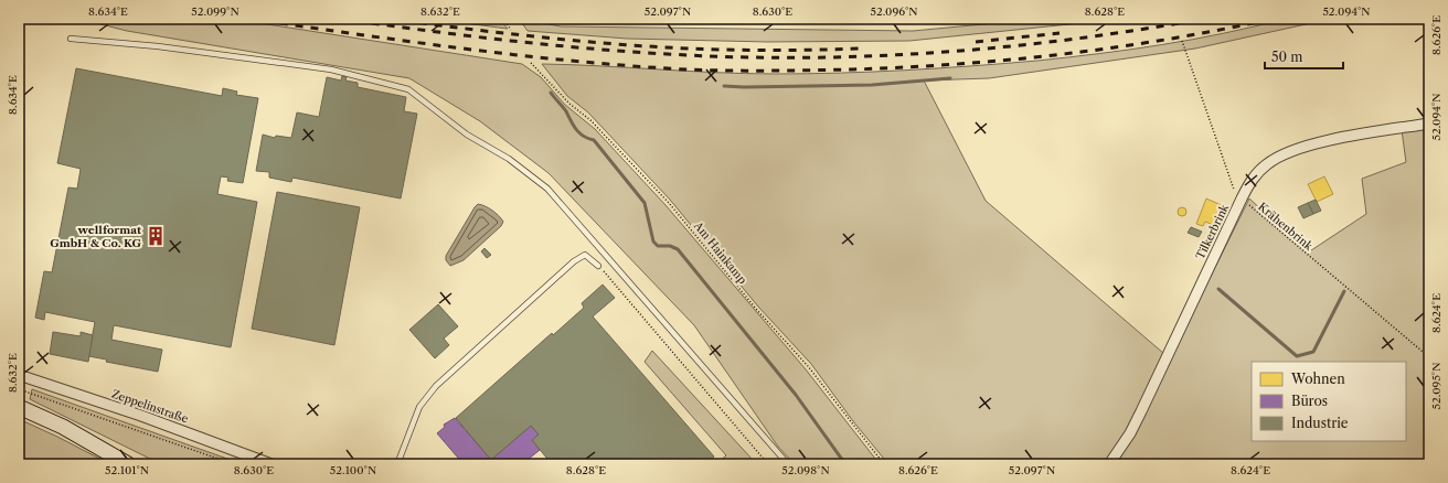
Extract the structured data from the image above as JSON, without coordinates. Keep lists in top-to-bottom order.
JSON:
{
  "streets": {
    "street": ["Tilkerbrink", "Zeppelinstraße"],
    "path": ["Krähenbrink", "Am Hainkamp"]
  },
  "crossings": [
    ["Krähenbrink", "Tilkerbrink"]
  ],
  "places": {
    "building": ["wellformat GmbH & Co. KG"]
  },
  "legend": ["Wohnen", "Büros", "Industrie"],
  "scale_bar": "50 m",
  "coordinates": [
    "8.634°E",
    "52.099°N",
    "8.632°E",
    "52.097°N",
    "8.630°E",
    "52.096°N",
    "8.628°E",
    "52.094°N",
    "8.626°E",
    "8.624°E",
    "52.095°N",
    "52.101°N",
    "52.100°N",
    "52.098°N"
  ]
}
